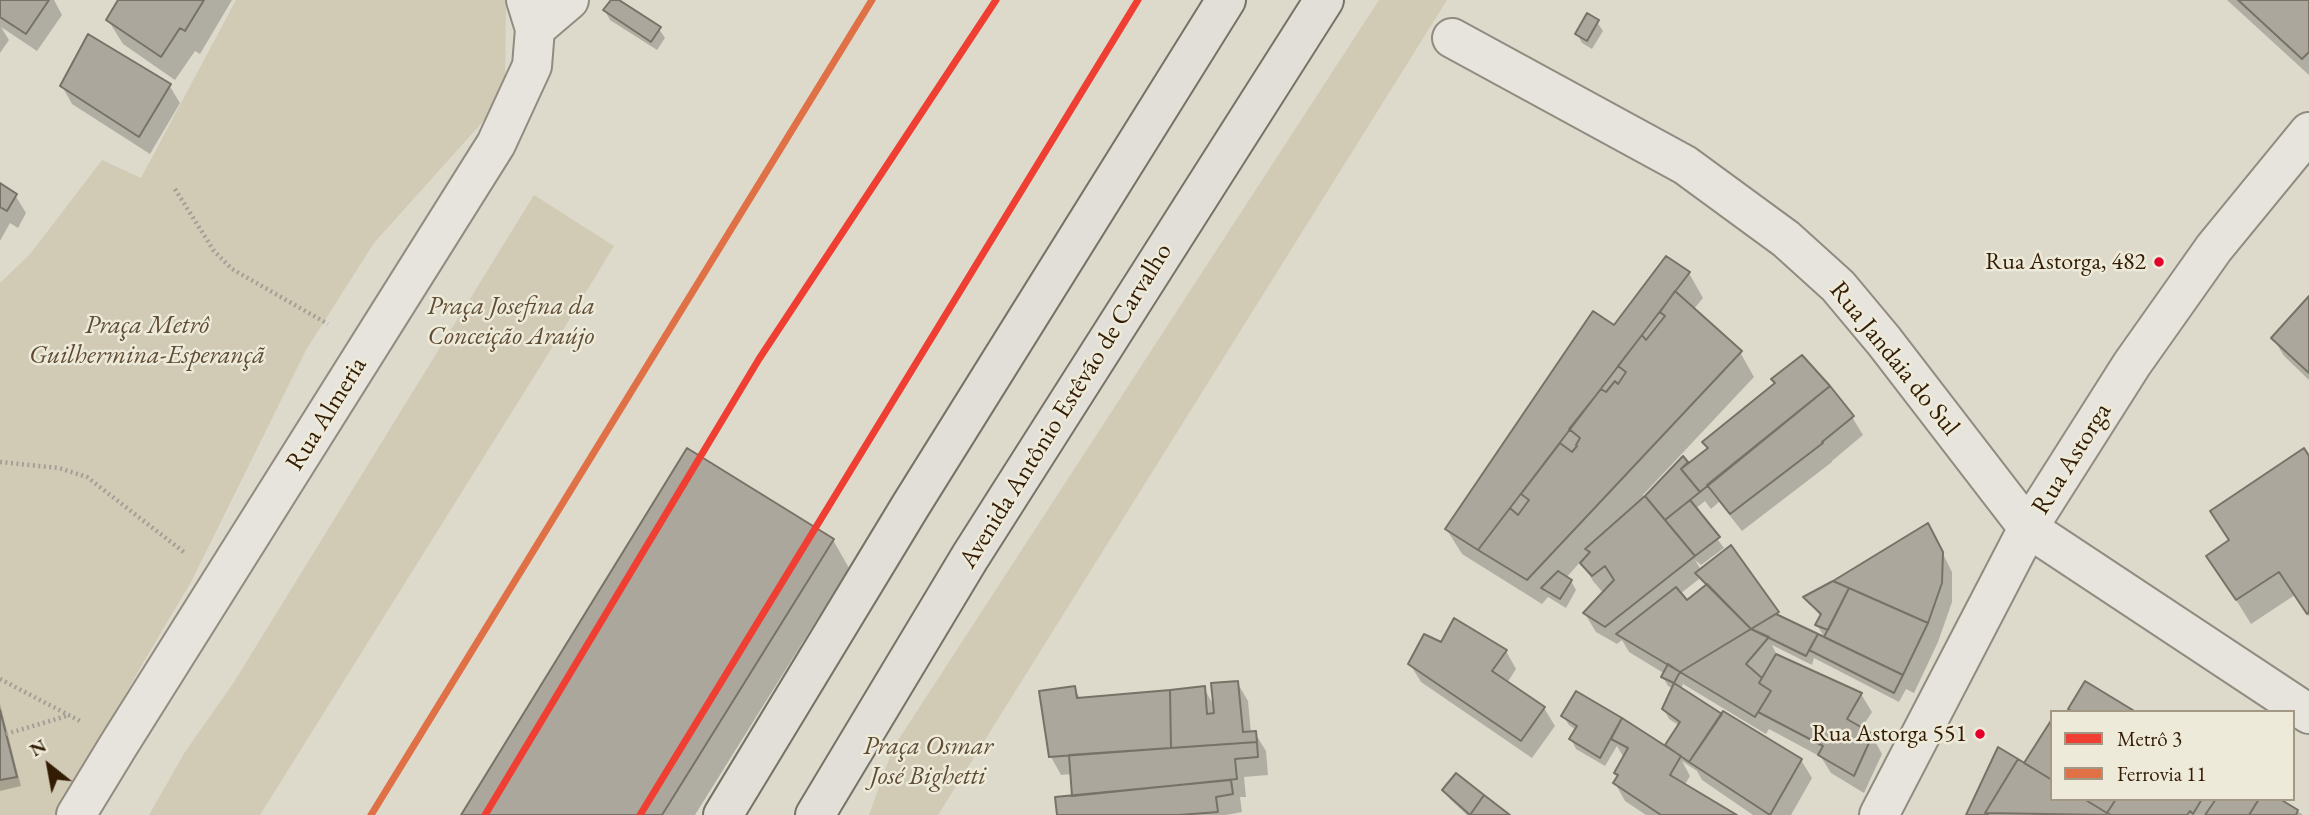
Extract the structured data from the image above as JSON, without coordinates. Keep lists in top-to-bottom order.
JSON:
{
  "streets": {
    "highway": ["Avenida Antônio Estêvão de Carvalho"],
    "street": ["Rua Jandaia do Sul", "Rua Almeria", "Rua Astorga"]
  },
  "crossings": [
    ["Rua Jandaia do Sul", "Rua Astorga"]
  ],
  "parks": ["Praça Josefina da Conceição Araújo", "Praça Metrô Guilhermina-Esperançã", "Praça Osmar José Bighetti"],
  "places": ["Rua Astorga, 482", "Rua Astorga 551"],
  "lines": ["metro line 3", "rail line 11"],
  "legend": ["Metrô 3", "Ferrovia 11"],
  "north": "top left"
}
